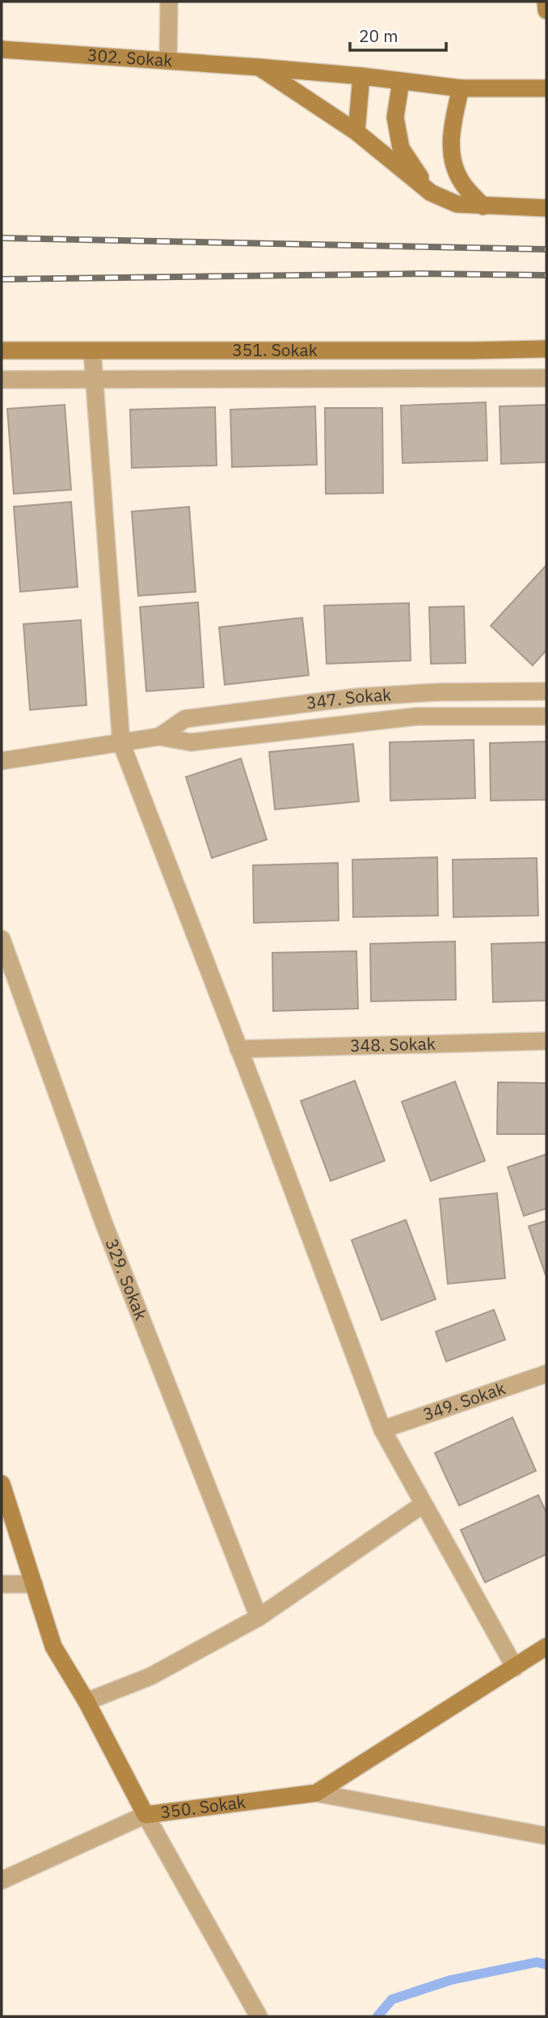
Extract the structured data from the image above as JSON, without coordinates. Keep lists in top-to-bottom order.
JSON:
{
  "streets": {
    "street": [
      "302. Sokak",
      "351. Sokak",
      "347. Sokak",
      "348. Sokak",
      "329. Sokak",
      "349. Sokak",
      "350. Sokak"
    ]
  },
  "scale_bar": "20 m"
}
